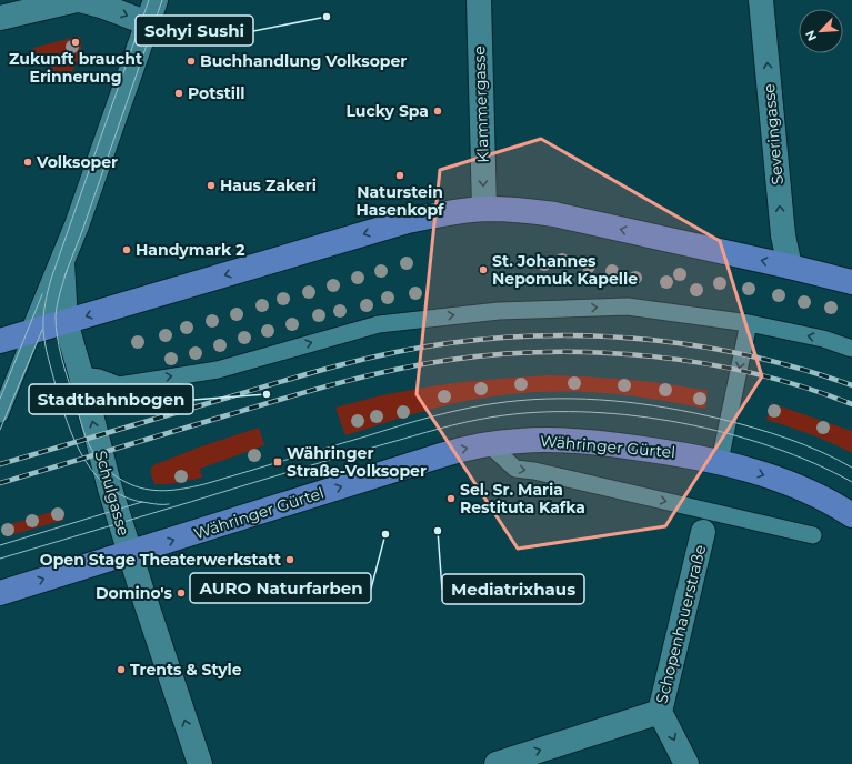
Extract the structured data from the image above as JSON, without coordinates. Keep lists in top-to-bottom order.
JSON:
{
  "streets": {
    "main road": ["Währinger Gürtel"],
    "street": [
      "Klammergasse",
      "Severingasse",
      "Schulgasse",
      "Schopenhauerstraße"
    ]
  },
  "crossings": [
    ["Währinger Gürtel", "Schulgasse"]
  ],
  "one_way": [
    "Klammergasse",
    "Severingasse",
    "Währinger Gürtel",
    "Schulgasse"
  ],
  "places": {
    "other": [
      "Sohyi Sushi",
      "Zukunft braucht Erinnerung",
      "Buchhandlung Volksoper",
      "Potstill",
      "Lucky Spa",
      "Volksoper",
      "Naturstein Hasenkopf",
      "Haus Zakeri",
      "Handymark 2",
      "St. Johannes Nepomuk Kapelle",
      "Stadtbahnbogen",
      "Sel. Sr. Maria Restituta Kafka",
      "Mediatrixhaus",
      "AURO Naturfarben",
      "Open Stage Theaterwerkstatt",
      "Domino's",
      "Trents & Style"
    ],
    "transit": ["Währinger Straße-Volksoper"]
  },
  "north": "bottom left"
}
